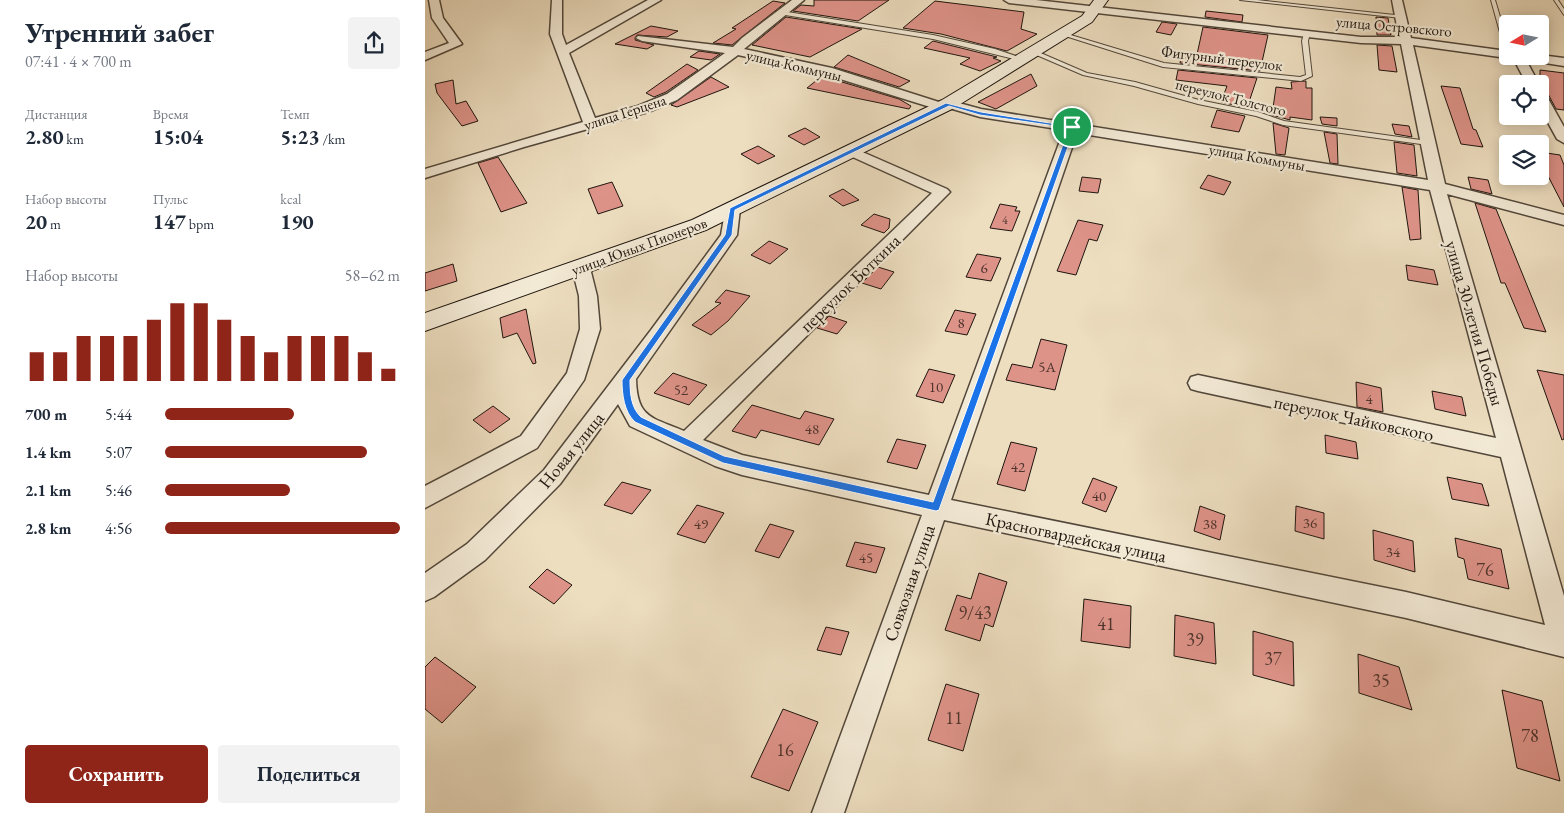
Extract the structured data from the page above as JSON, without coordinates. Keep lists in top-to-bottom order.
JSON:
{
  "streets": {
    "main road": ["улица Юных Пионеров"],
    "street": [
      "улица Островского",
      "улица Коммуны",
      "улица Герцена",
      "переулок Боткина",
      "улица 30-летия Победы",
      "переулок Чайковского",
      "Новая улица",
      "Красногвардейская улица",
      "Совхозная улица"
    ],
    "lane": ["Фигурный переулок", "переулок Толстого"]
  },
  "crossings": [
    ["улица Островского", "Фигурный переулок"],
    ["улица Островского", "улица Юных Пионеров"],
    ["улица Островского", "улица 30-летия Победы"],
    ["Фигурный переулок", "улица Юных Пионеров"],
    ["улица Коммуны", "улица Герцена"],
    ["улица Коммуны", "улица Юных Пионеров"],
    ["улица Коммуны", "улица 30-летия Победы"],
    ["улица Коммуны", "Совхозная улица"],
    ["переулок Толстого", "улица Герцена"],
    ["переулок Толстого", "улица Юных Пионеров"],
    ["переулок Толстого", "улица 30-летия Победы"],
    ["улица Юных Пионеров", "переулок Боткина"],
    ["улица Юных Пионеров", "Новая улица"],
    ["переулок Боткина", "Красногвардейская улица"],
    ["улица 30-летия Победы", "переулок Чайковского"],
    ["улица 30-летия Победы", "Красногвардейская улица"],
    ["Новая улица", "Красногвардейская улица"],
    ["Красногвардейская улица", "Совхозная улица"]
  ],
  "house_numbers": [
    "4",
    "6",
    "8",
    "5А",
    "10",
    "52",
    "4",
    "48",
    "42",
    "40",
    "36",
    "49",
    "38",
    "34",
    "45",
    "76",
    "9/43",
    "41",
    "39",
    "37",
    "35",
    "11",
    "78",
    "16"
  ],
  "north": "left",
  "page": {
    "heading": ["Утренний забег", "07:41 · 4 × 700 m"],
    "stats": [
      ["Дистанция", "2.80 km"],
      ["Время", "15:04"],
      ["Темп", "5:23 /km"],
      ["Набор высоты", "20 m"],
      ["Пульс", "147 bpm"],
      ["kcal", "190"]
    ],
    "chart": ["Набор высоты", "58–62 m"],
    "list": [
      {
        "name": "700 m",
        "note": "5:44"
      },
      {
        "name": "1.4 km",
        "note": "5:07"
      },
      {
        "name": "2.1 km",
        "note": "5:46"
      },
      {
        "name": "2.8 km",
        "note": "4:56"
      }
    ],
    "buttons": ["Сохранить", "Поделиться"]
  }
}
